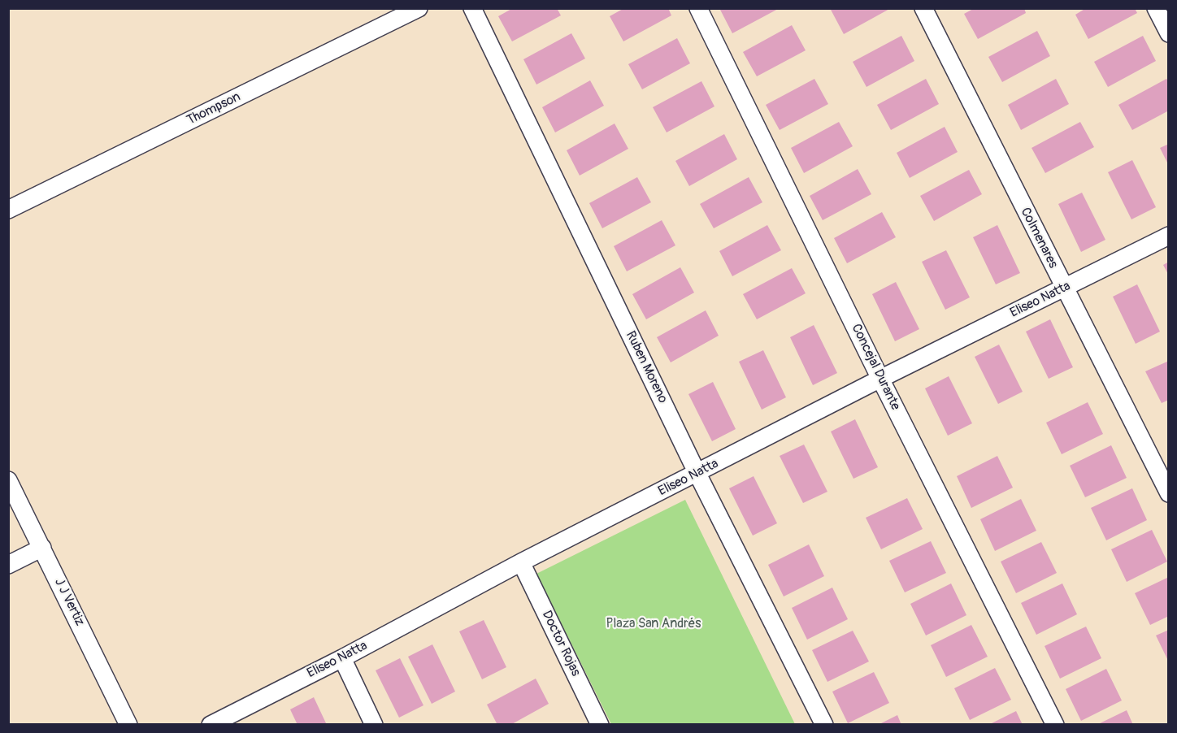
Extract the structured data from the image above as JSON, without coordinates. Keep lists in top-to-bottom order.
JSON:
{
  "streets": {
    "street": [
      "Thompson",
      "Colmenares",
      "Eliseo Natta",
      "Ruben Moreno",
      "Concejal Durante",
      "J J Vertiz",
      "Doctor Rojas"
    ]
  },
  "crossings": [
    ["Colmenares", "Eliseo Natta"],
    ["Eliseo Natta", "Ruben Moreno"],
    ["Eliseo Natta", "Concejal Durante"],
    ["Eliseo Natta", "Doctor Rojas"]
  ],
  "parks": ["Plaza San Andrés"]
}
